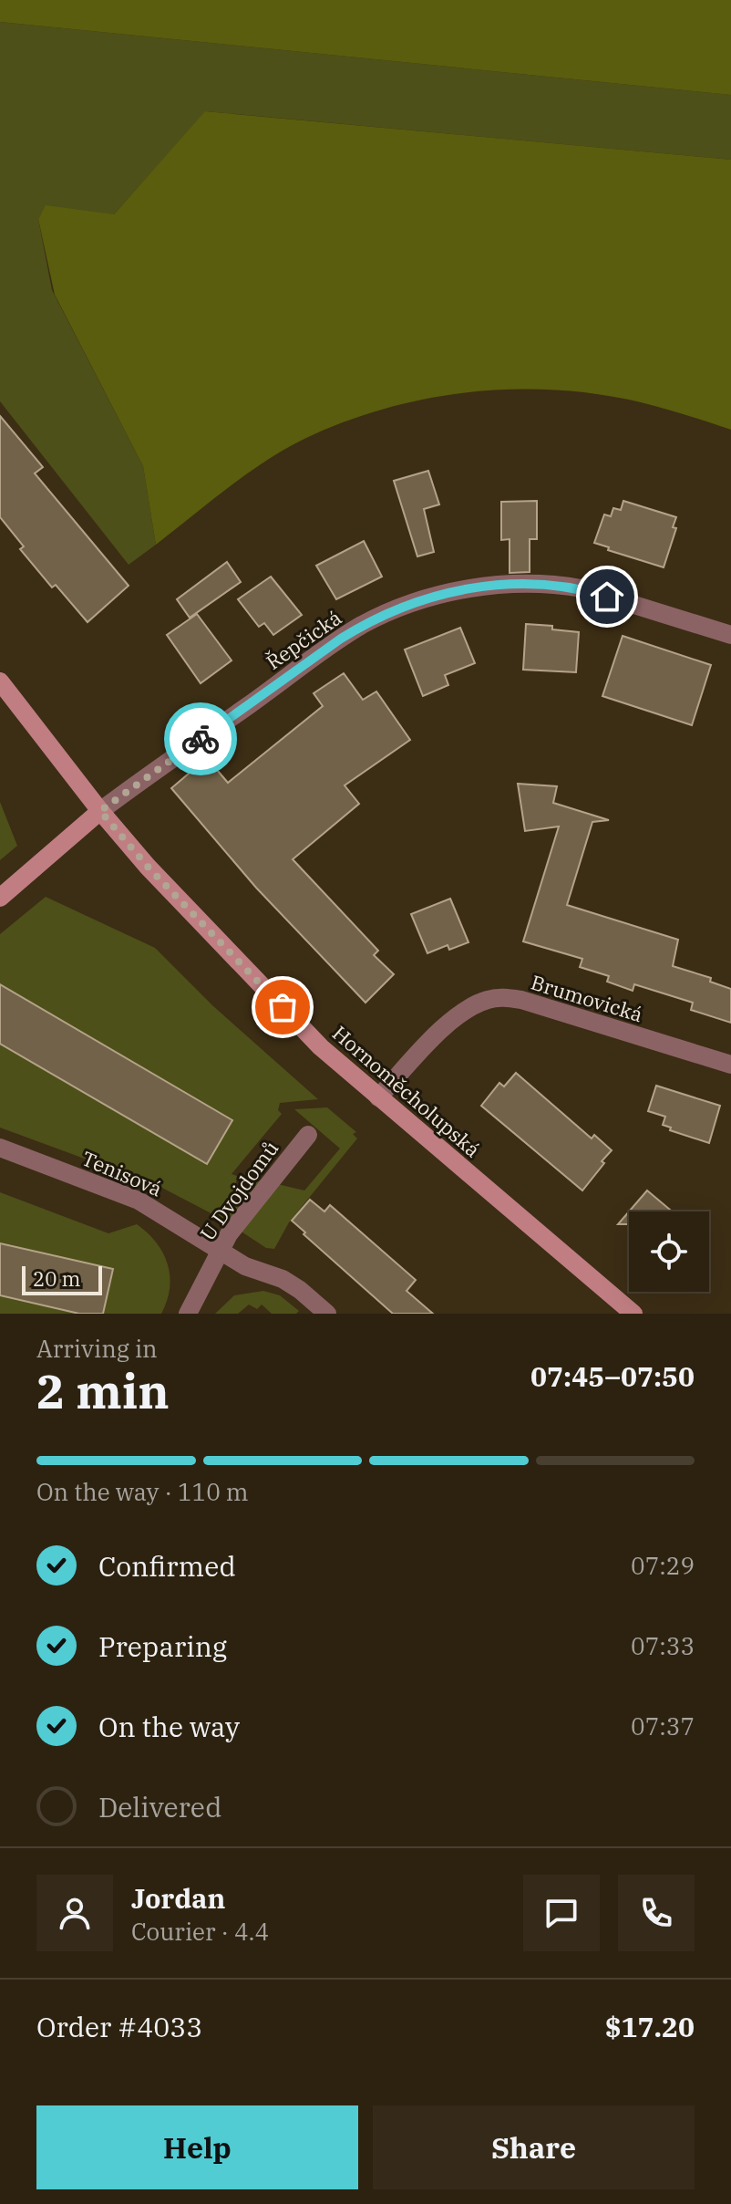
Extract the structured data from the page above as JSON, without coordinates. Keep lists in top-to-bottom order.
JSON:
{
  "streets": {
    "street": [
      "Řepčická",
      "Brumovická",
      "Hornoměcholupská",
      "Tenisová",
      "U Dvojdomů"
    ]
  },
  "crossings": [
    ["Řepčická", "Hornoměcholupská"],
    ["Brumovická", "Hornoměcholupská"],
    ["Tenisová", "U Dvojdomů"]
  ],
  "scale_bar": "20 m",
  "page": {
    "scale": "20 m",
    "heading": ["2 min", "Arriving in", "07:45–07:50"],
    "panel": [
      "Jordan",
      "Courier · 4.4",
      "Order #4033",
      "$17.20"
    ],
    "bar": "On the way · 110 m",
    "list": [
      ["Confirmed", "07:29"],
      ["Preparing", "07:33"],
      ["On the way", "07:37"],
      "Delivered"
    ],
    "buttons": ["Help", "Share"]
  }
}
